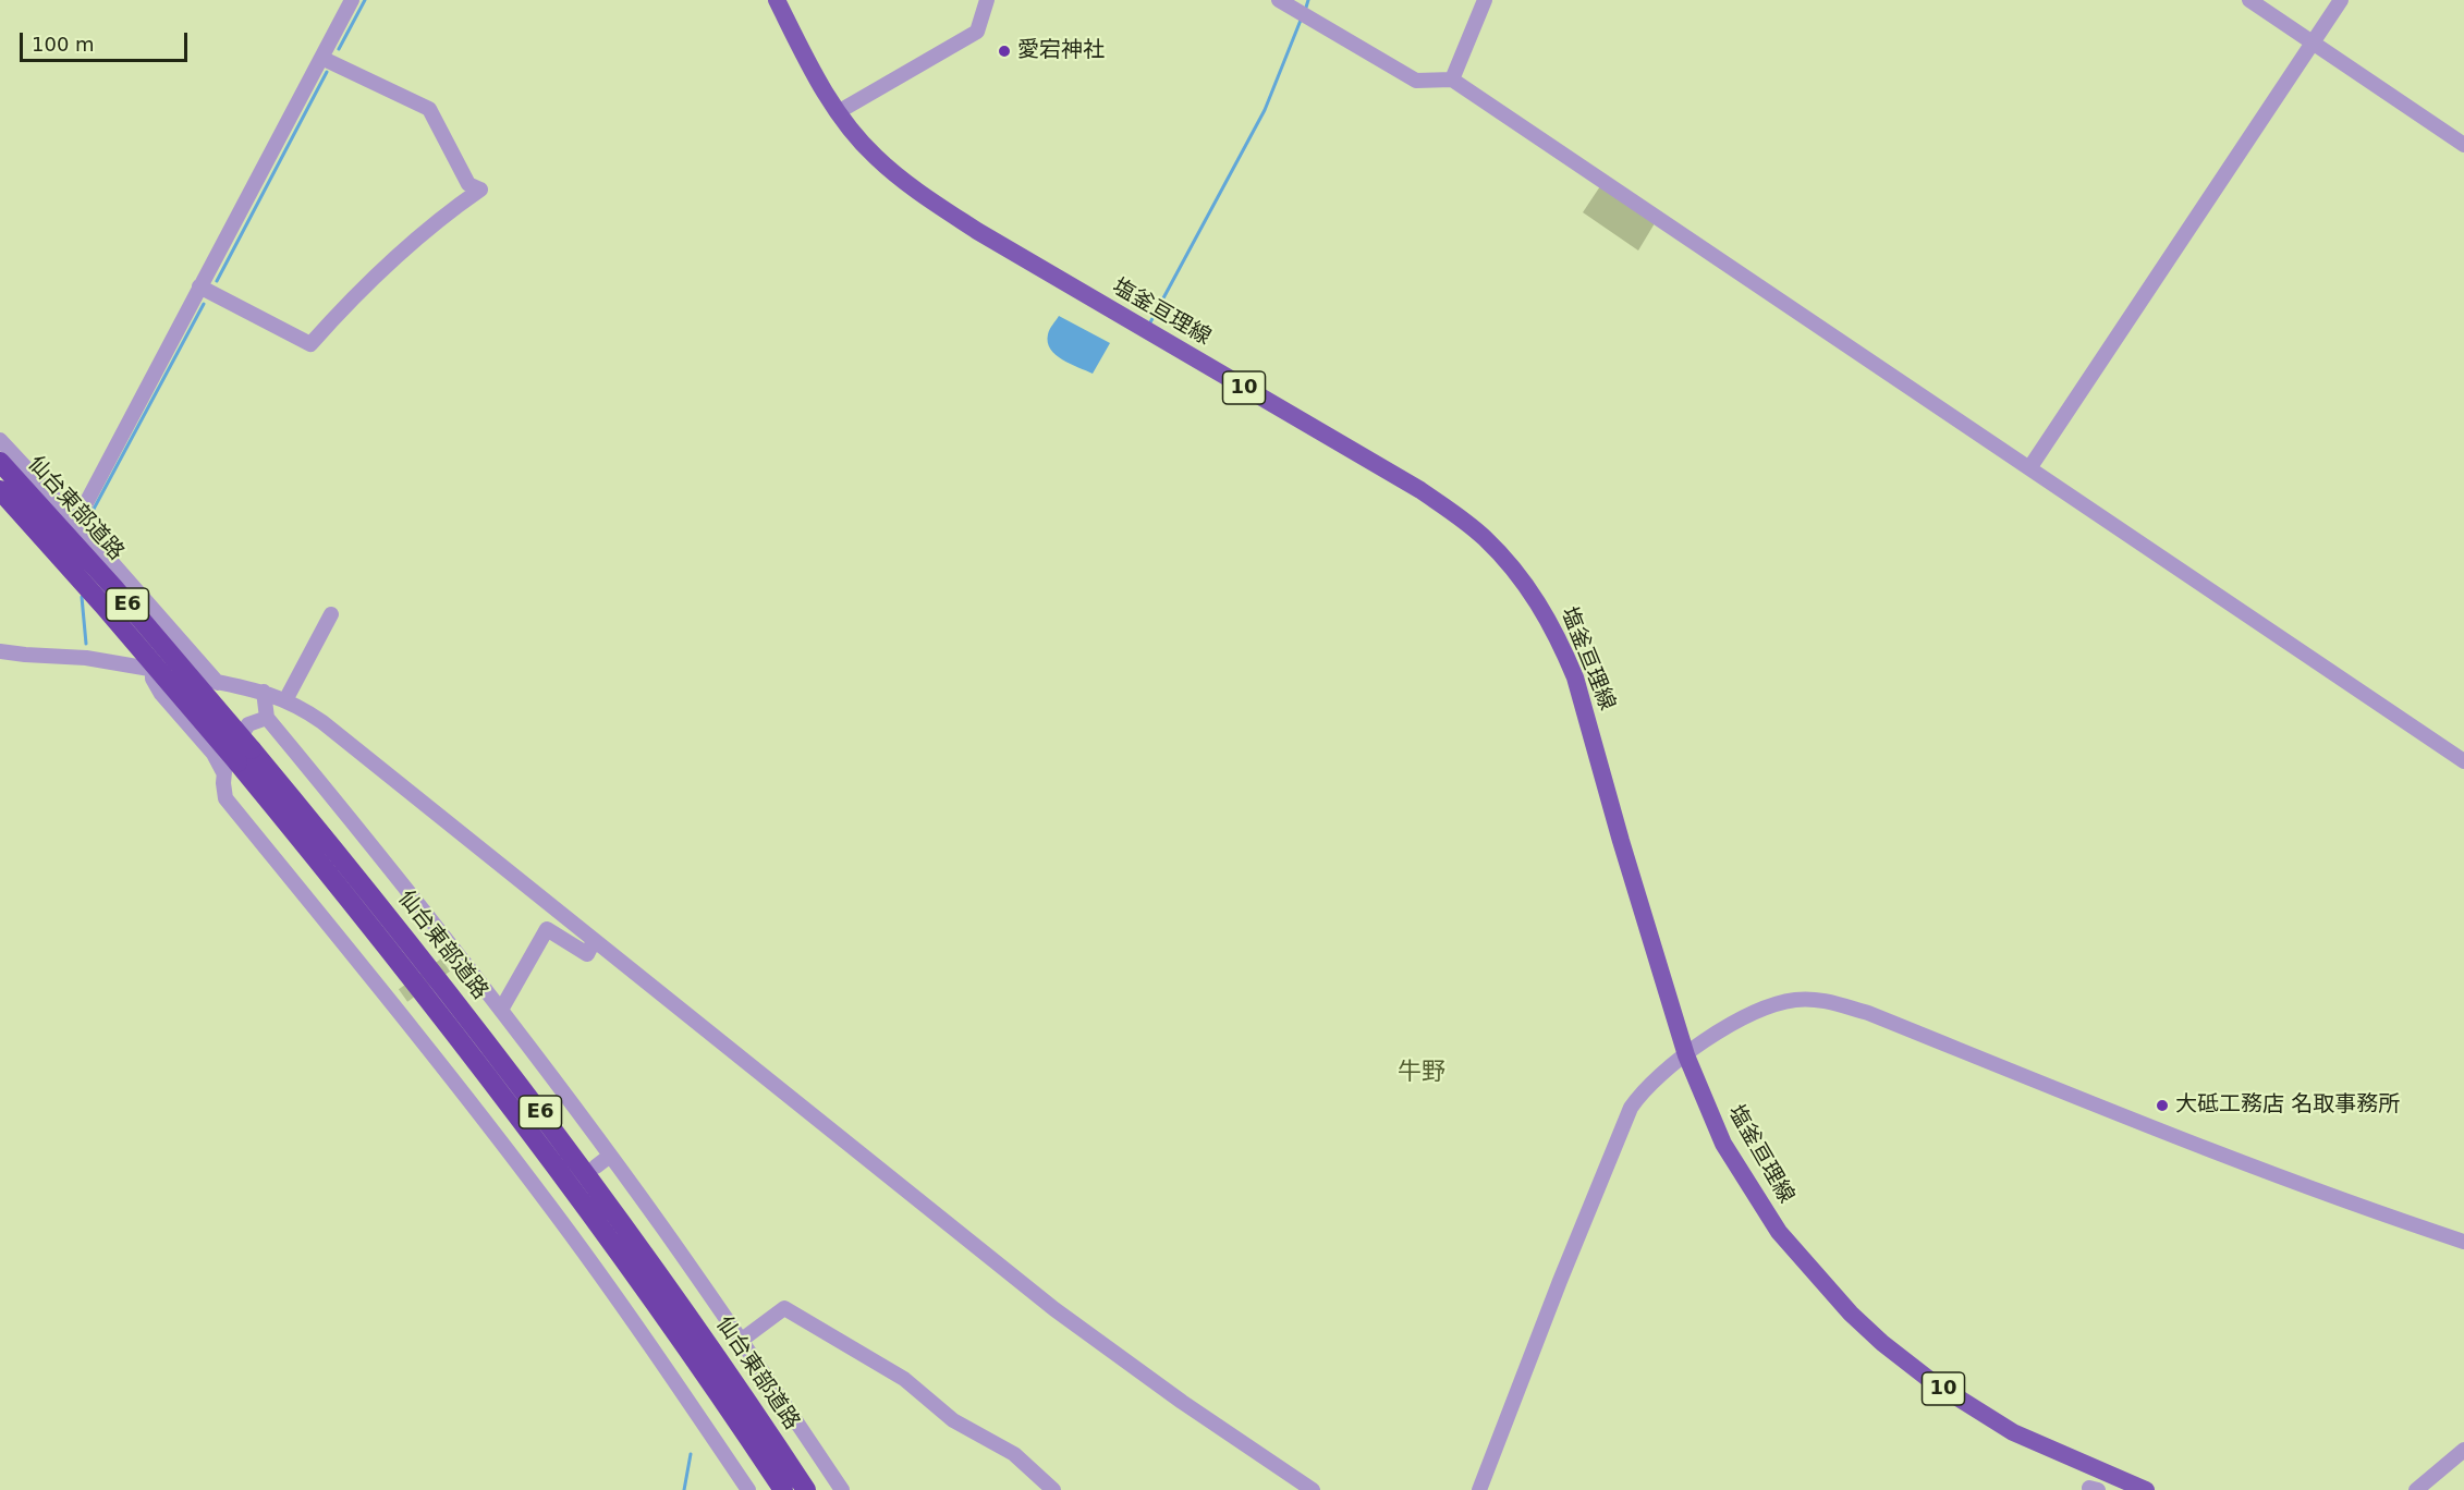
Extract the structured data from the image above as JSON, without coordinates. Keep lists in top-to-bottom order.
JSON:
{
  "streets": {
    "highway": ["仙台東部道路", "E6"],
    "main road": ["塩釜亘理線", "10"]
  },
  "districts": ["牛野"],
  "places": ["愛宕神社", "大砥工務店 名取事務所"],
  "scale_bar": "100 m"
}
